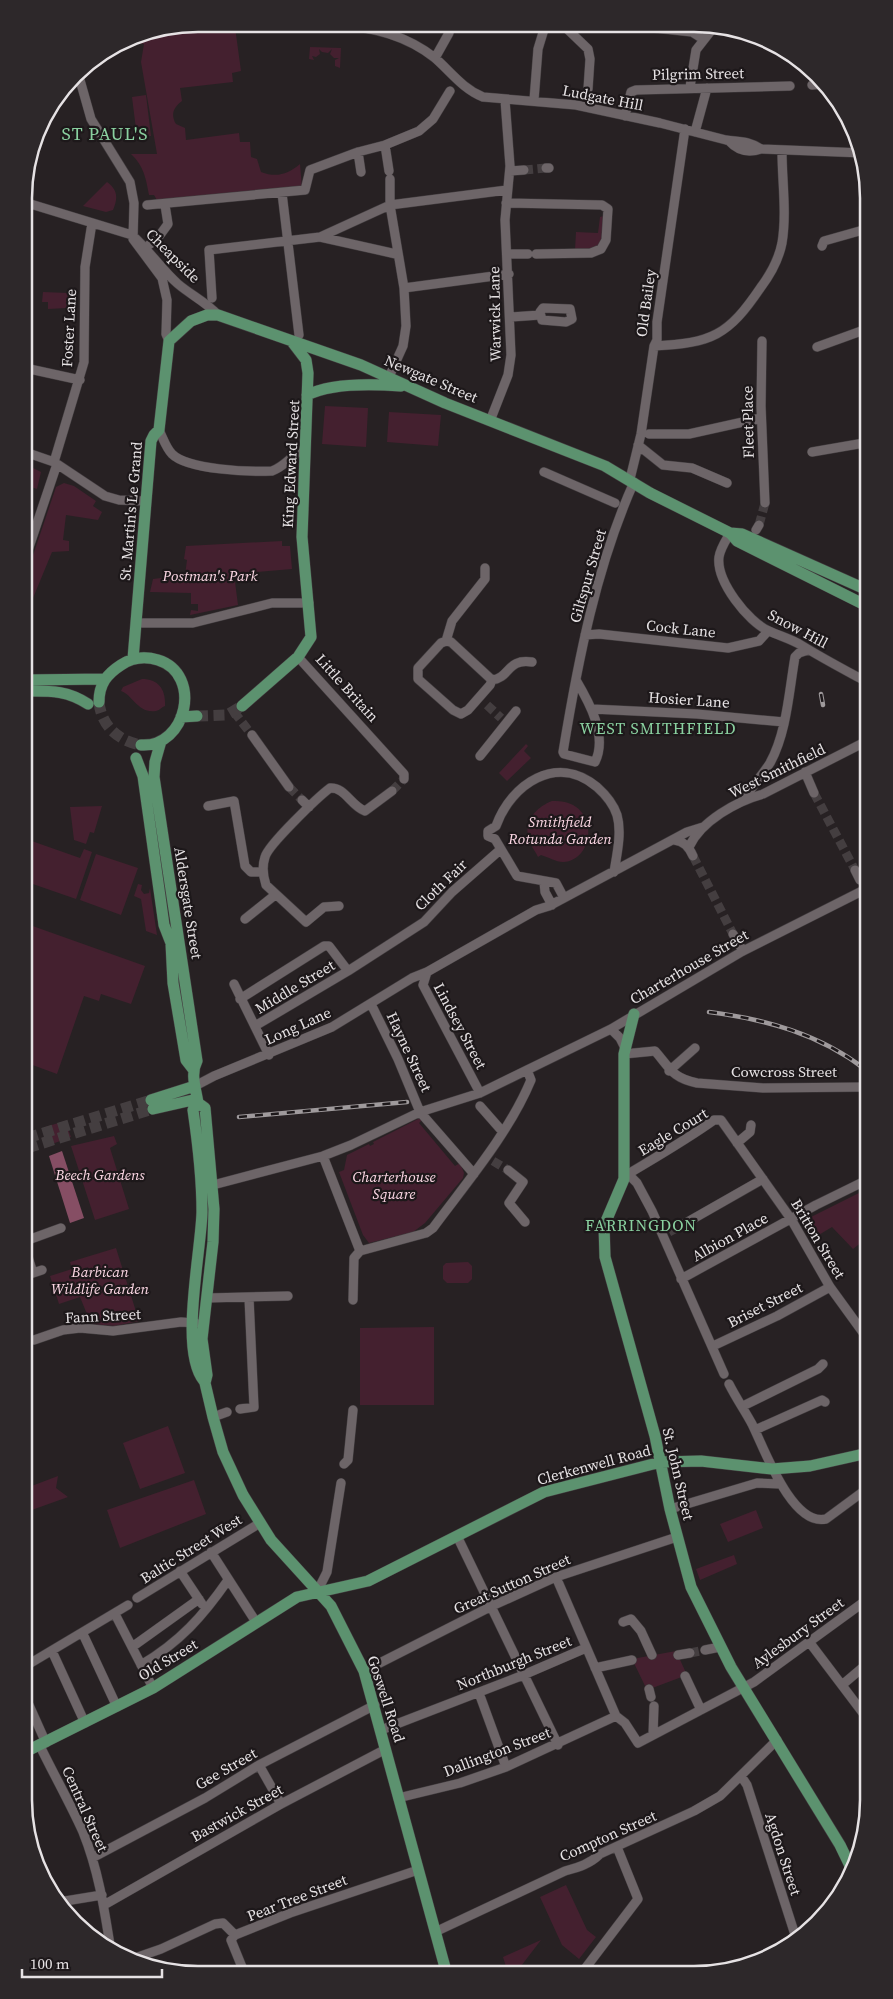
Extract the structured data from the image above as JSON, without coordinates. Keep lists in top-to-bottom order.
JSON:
{
  "streets": {
    "main road": [
      "Newgate Street",
      "King Edward Street",
      "St. Martin's Le Grand",
      "Little Britain",
      "Aldersgate Street",
      "Clerkenwell Road",
      "St. John Street",
      "Old Street",
      "Goswell Road"
    ],
    "street": [
      "Pilgrim Street",
      "Ludgate Hill",
      "Cheapside",
      "Old Bailey",
      "Warwick Lane",
      "Foster Lane",
      "Fleet Place",
      "Giltspur Street",
      "Cock Lane",
      "Snow Hill",
      "Hosier Lane",
      "West Smithfield",
      "Cloth Fair",
      "Charterhouse Street",
      "Middle Street",
      "Long Lane",
      "Lindsey Street",
      "Hayne Street",
      "Cowcross Street",
      "Eagle Court",
      "Albion Place",
      "Britton Street",
      "Briset Street",
      "Fann Street",
      "Baltic Street West",
      "Great Sutton Street",
      "Aylesbury Street",
      "Northburgh Street",
      "Dallington Street",
      "Gee Street",
      "Central Street",
      "Bastwick Street",
      "Compton Street",
      "Agdon Street",
      "Pear Tree Street"
    ]
  },
  "crossings": [
    ["Pilgrim Street", "Ludgate Hill"],
    ["Ludgate Hill", "Old Bailey"],
    ["Ludgate Hill", "Warwick Lane"],
    ["Cheapside", "Foster Lane"],
    ["Cheapside", "Newgate Street"],
    ["Cheapside", "King Edward Street"],
    ["Cheapside", "St. Martin's Le Grand"],
    ["Old Bailey", "Newgate Street"],
    ["Old Bailey", "Giltspur Street"],
    ["Warwick Lane", "Newgate Street"],
    ["Newgate Street", "King Edward Street"],
    ["Newgate Street", "St. Martin's Le Grand"],
    ["Newgate Street", "Giltspur Street"],
    ["Newgate Street", "Snow Hill"],
    ["King Edward Street", "St. Martin's Le Grand"],
    ["King Edward Street", "Little Britain"],
    ["Giltspur Street", "Cock Lane"],
    ["Cock Lane", "Snow Hill"],
    ["West Smithfield", "Cloth Fair"],
    ["West Smithfield", "Long Lane"],
    ["Cloth Fair", "Middle Street"],
    ["Aldersgate Street", "Long Lane"],
    ["Aldersgate Street", "Fann Street"],
    ["Aldersgate Street", "Goswell Road"],
    ["Charterhouse Street", "Lindsey Street"],
    ["Charterhouse Street", "Hayne Street"],
    ["Charterhouse Street", "St. John Street"],
    ["Long Lane", "Lindsey Street"],
    ["Long Lane", "Hayne Street"],
    ["Eagle Court", "Britton Street"],
    ["Eagle Court", "St. John Street"],
    ["Albion Place", "Britton Street"],
    ["Britton Street", "Briset Street"],
    ["Fann Street", "Goswell Road"],
    ["Clerkenwell Road", "St. John Street"],
    ["Clerkenwell Road", "Old Street"],
    ["Clerkenwell Road", "Goswell Road"],
    ["St. John Street", "Great Sutton Street"],
    ["St. John Street", "Aylesbury Street"],
    ["St. John Street", "Compton Street"],
    ["Baltic Street West", "Goswell Road"],
    ["Great Sutton Street", "Northburgh Street"],
    ["Great Sutton Street", "Goswell Road"],
    ["Old Street", "Goswell Road"],
    ["Old Street", "Central Street"],
    ["Northburgh Street", "Goswell Road"],
    ["Goswell Road", "Dallington Street"],
    ["Goswell Road", "Gee Street"],
    ["Goswell Road", "Bastwick Street"],
    ["Goswell Road", "Compton Street"],
    ["Goswell Road", "Pear Tree Street"],
    ["Gee Street", "Central Street"],
    ["Central Street", "Bastwick Street"],
    ["Compton Street", "Agdon Street"]
  ],
  "districts": ["ST PAUL'S", "WEST SMITHFIELD", "FARRINGDON"],
  "parks": [
    "Postman's Park",
    "Smithfield Rotunda Garden",
    "Beech Gardens",
    "Charterhouse Square",
    "Barbican Wildlife Garden"
  ],
  "scale_bar": "100 m"
}
